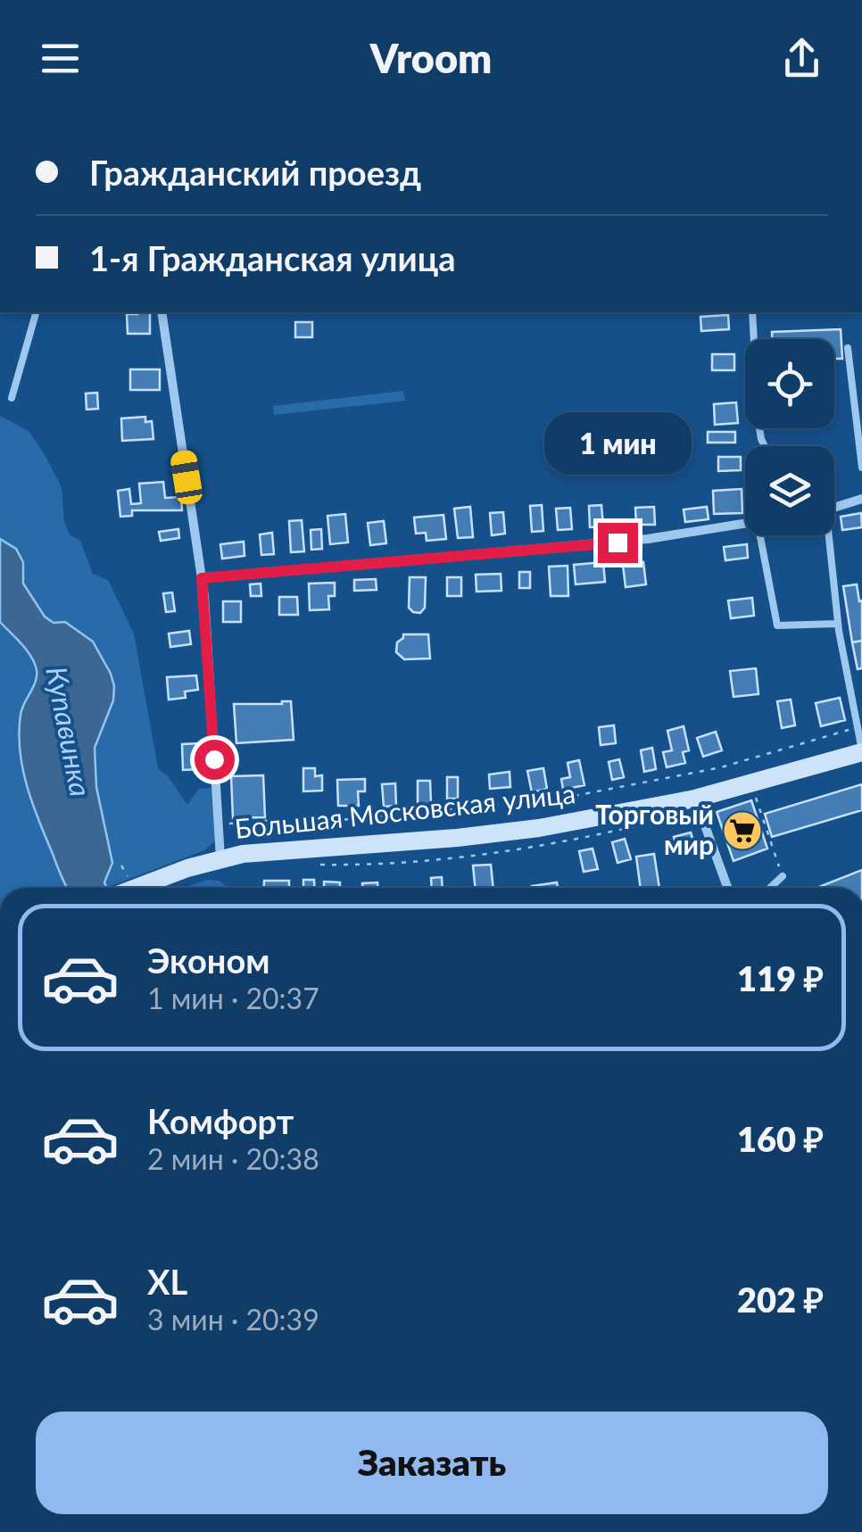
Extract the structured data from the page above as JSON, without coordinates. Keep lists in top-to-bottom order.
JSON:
{
  "streets": {
    "main road": ["Большая Московская улица"]
  },
  "water": ["Купавинка"],
  "places": {
    "supermarket": ["Торговый мир"]
  },
  "page": {
    "header": "Vroom",
    "banner": ["Гражданский проезд", "1-я Гражданская улица"],
    "bubble": "1 мин",
    "list": [
      {
        "name": "Эконом",
        "note": "1 мин · 20:37",
        "value": "119 ₽"
      },
      {
        "name": "Комфорт",
        "note": "2 мин · 20:38",
        "value": "160 ₽"
      },
      {
        "name": "XL",
        "note": "3 мин · 20:39",
        "value": "202 ₽"
      }
    ],
    "buttons": "Заказать"
  }
}
